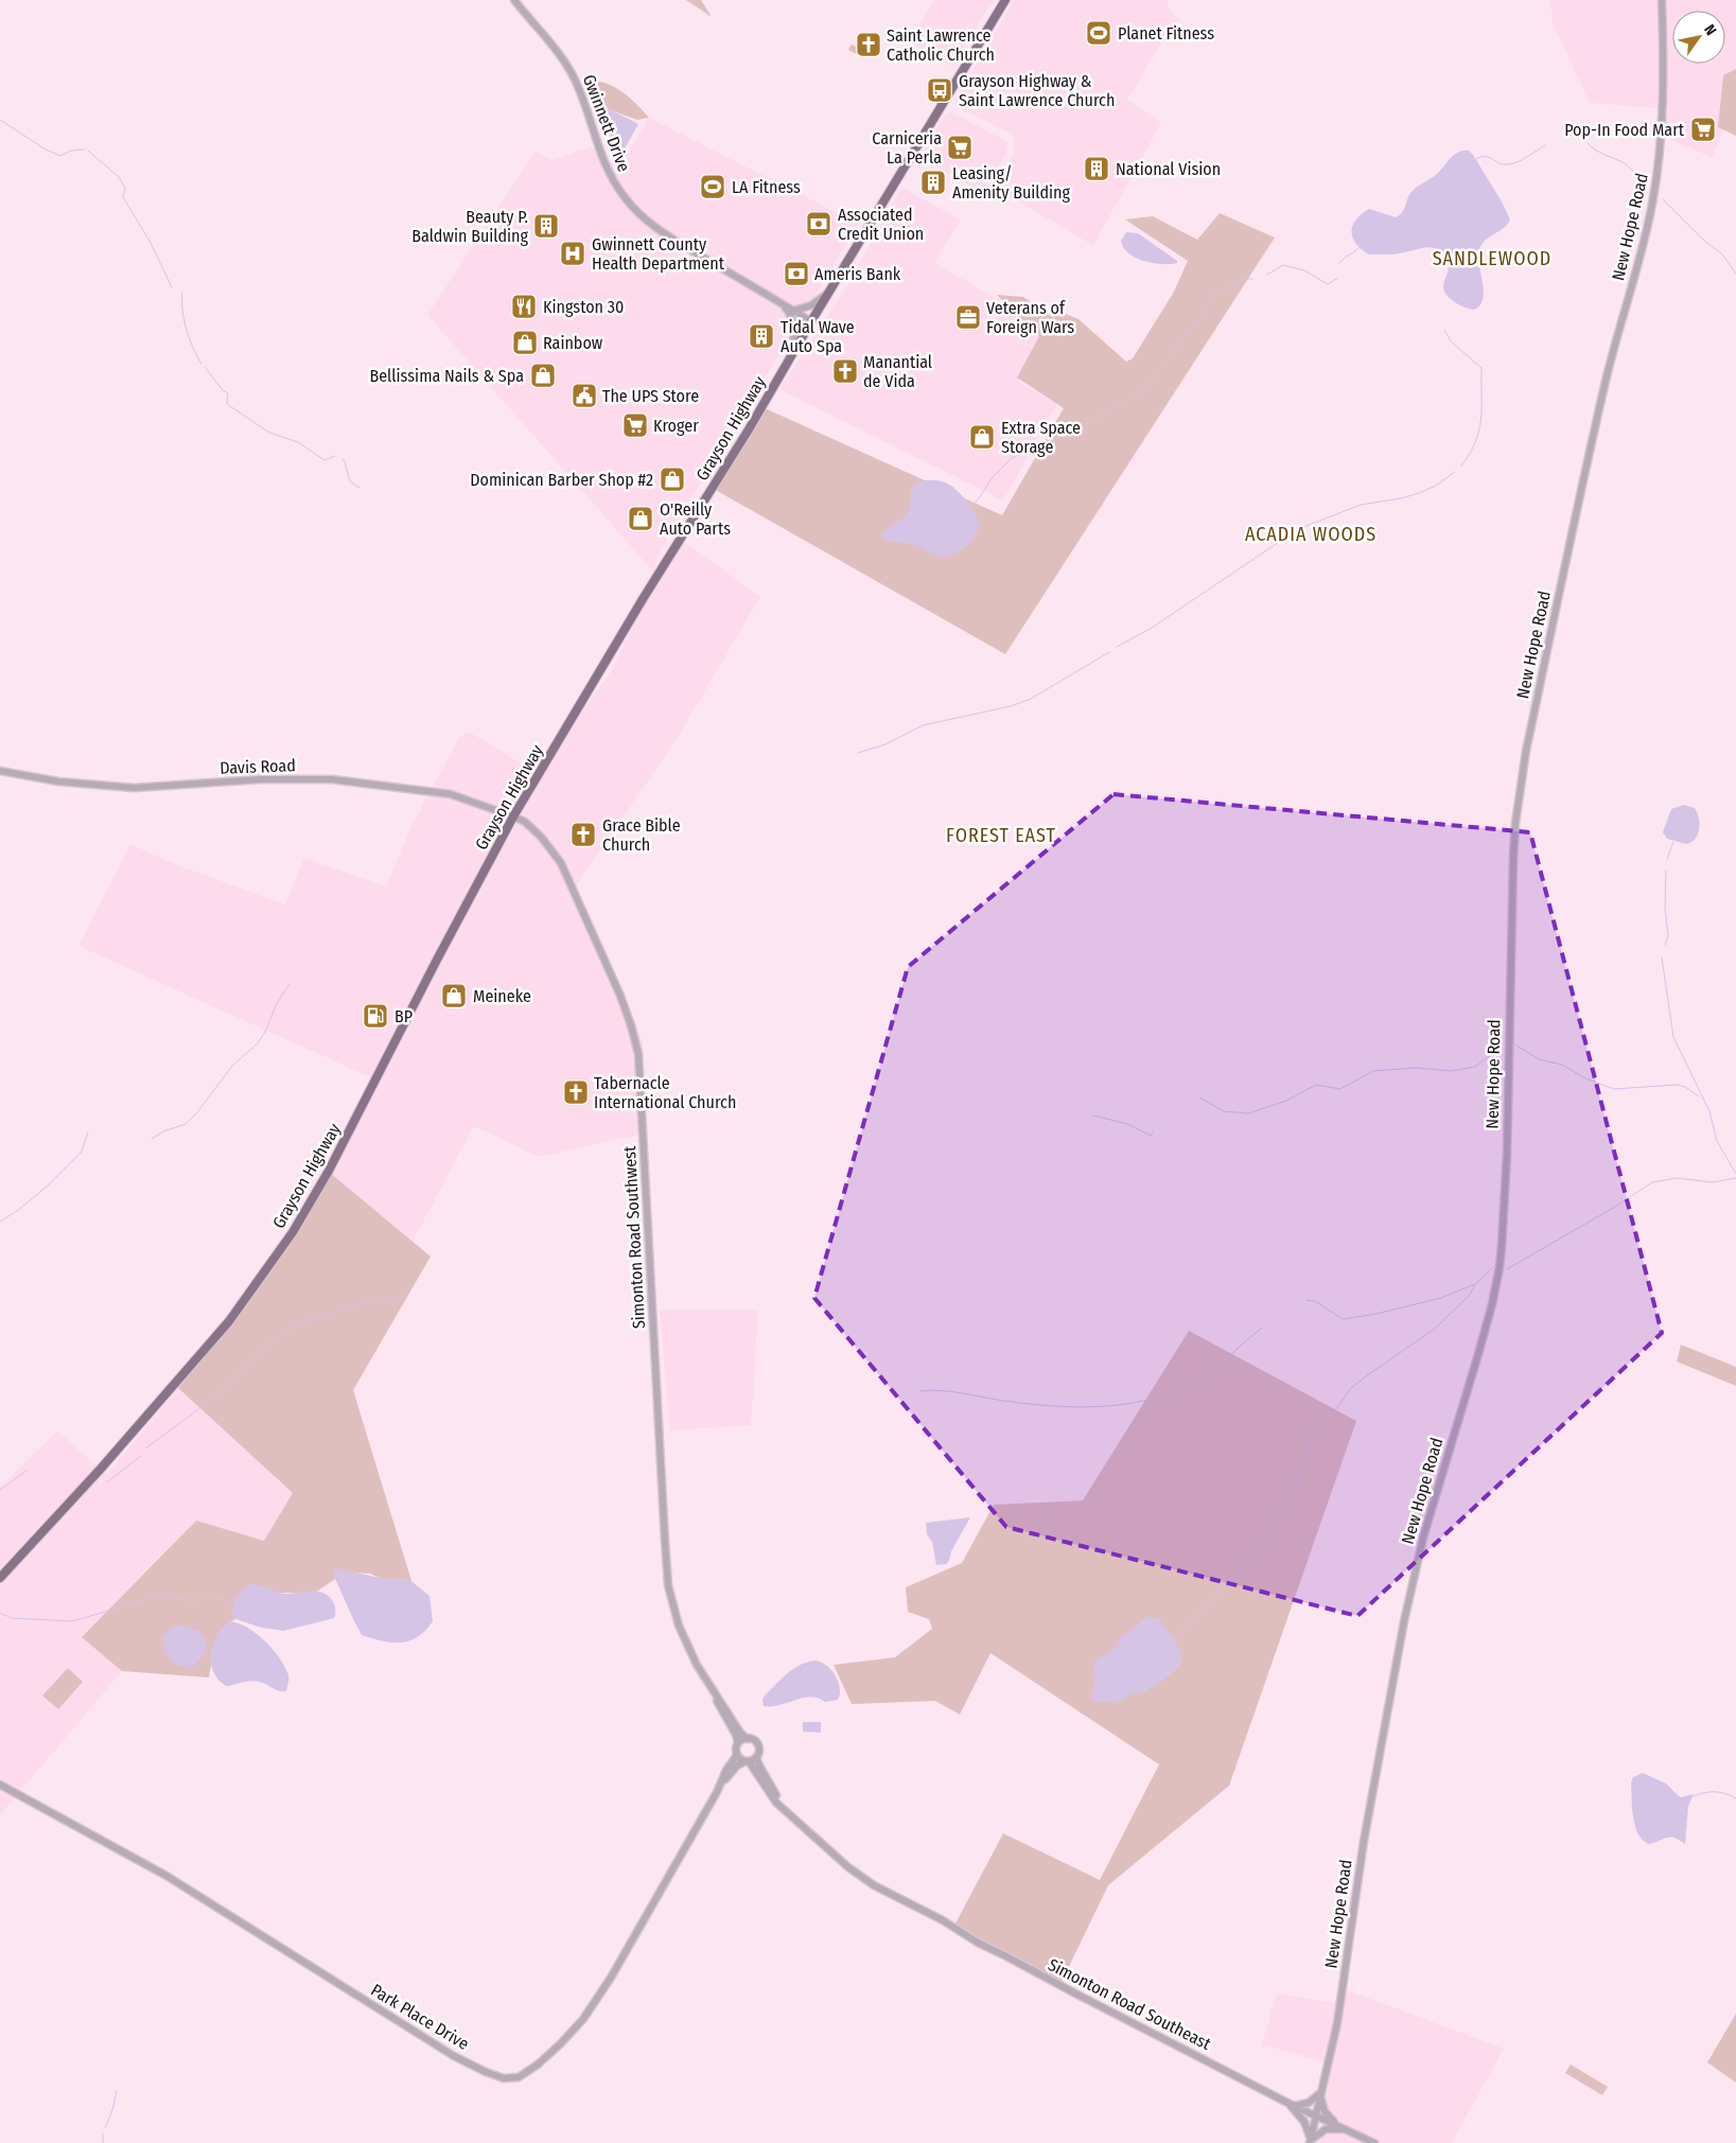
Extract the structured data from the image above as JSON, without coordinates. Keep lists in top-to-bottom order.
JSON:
{
  "streets": {
    "main road": ["Grayson Highway"],
    "street": [
      "Gwinnett Drive",
      "New Hope Road",
      "Davis Road",
      "Simonton Road Southwest",
      "Simonton Road Southeast",
      "Park Place Drive"
    ]
  },
  "crossings": [
    ["Gwinnett Drive", "Grayson Highway"],
    ["New Hope Road", "Simonton Road Southeast"],
    ["Grayson Highway", "Davis Road"],
    ["Grayson Highway", "Simonton Road Southwest"],
    ["Davis Road", "Simonton Road Southwest"],
    ["Simonton Road Southwest", "Park Place Drive"]
  ],
  "districts": ["SANDLEWOOD", "ACADIA WOODS", "FOREST EAST"],
  "places": {
    "sports": ["Planet Fitness", "LA Fitness"],
    "church": [
      "Saint Lawrence Catholic Church",
      "Manantial de Vida",
      "Grace Bible Church",
      "Tabernacle International Church"
    ],
    "bus stop": ["Grayson Highway & Saint Lawrence Church"],
    "supermarket": ["Pop-In Food Mart", "Carniceria La Perla", "Kroger"],
    "building": [
      "National Vision",
      "Leasing/ Amenity Building",
      "Beauty P. Baldwin Building",
      "Tidal Wave Auto Spa"
    ],
    "bank": ["Associated Credit Union", "Ameris Bank"],
    "hospital": ["Gwinnett County Health Department"],
    "restaurant": ["Kingston 30"],
    "office": ["Veterans of Foreign Wars"],
    "shop": [
      "Rainbow",
      "Bellissima Nails & Spa",
      "Extra Space Storage",
      "Dominican Barber Shop #2",
      "O'Reilly Auto Parts",
      "Meineke"
    ],
    "public building": ["The UPS Store"],
    "fuel station": ["BP"]
  },
  "north": "top right"
}
